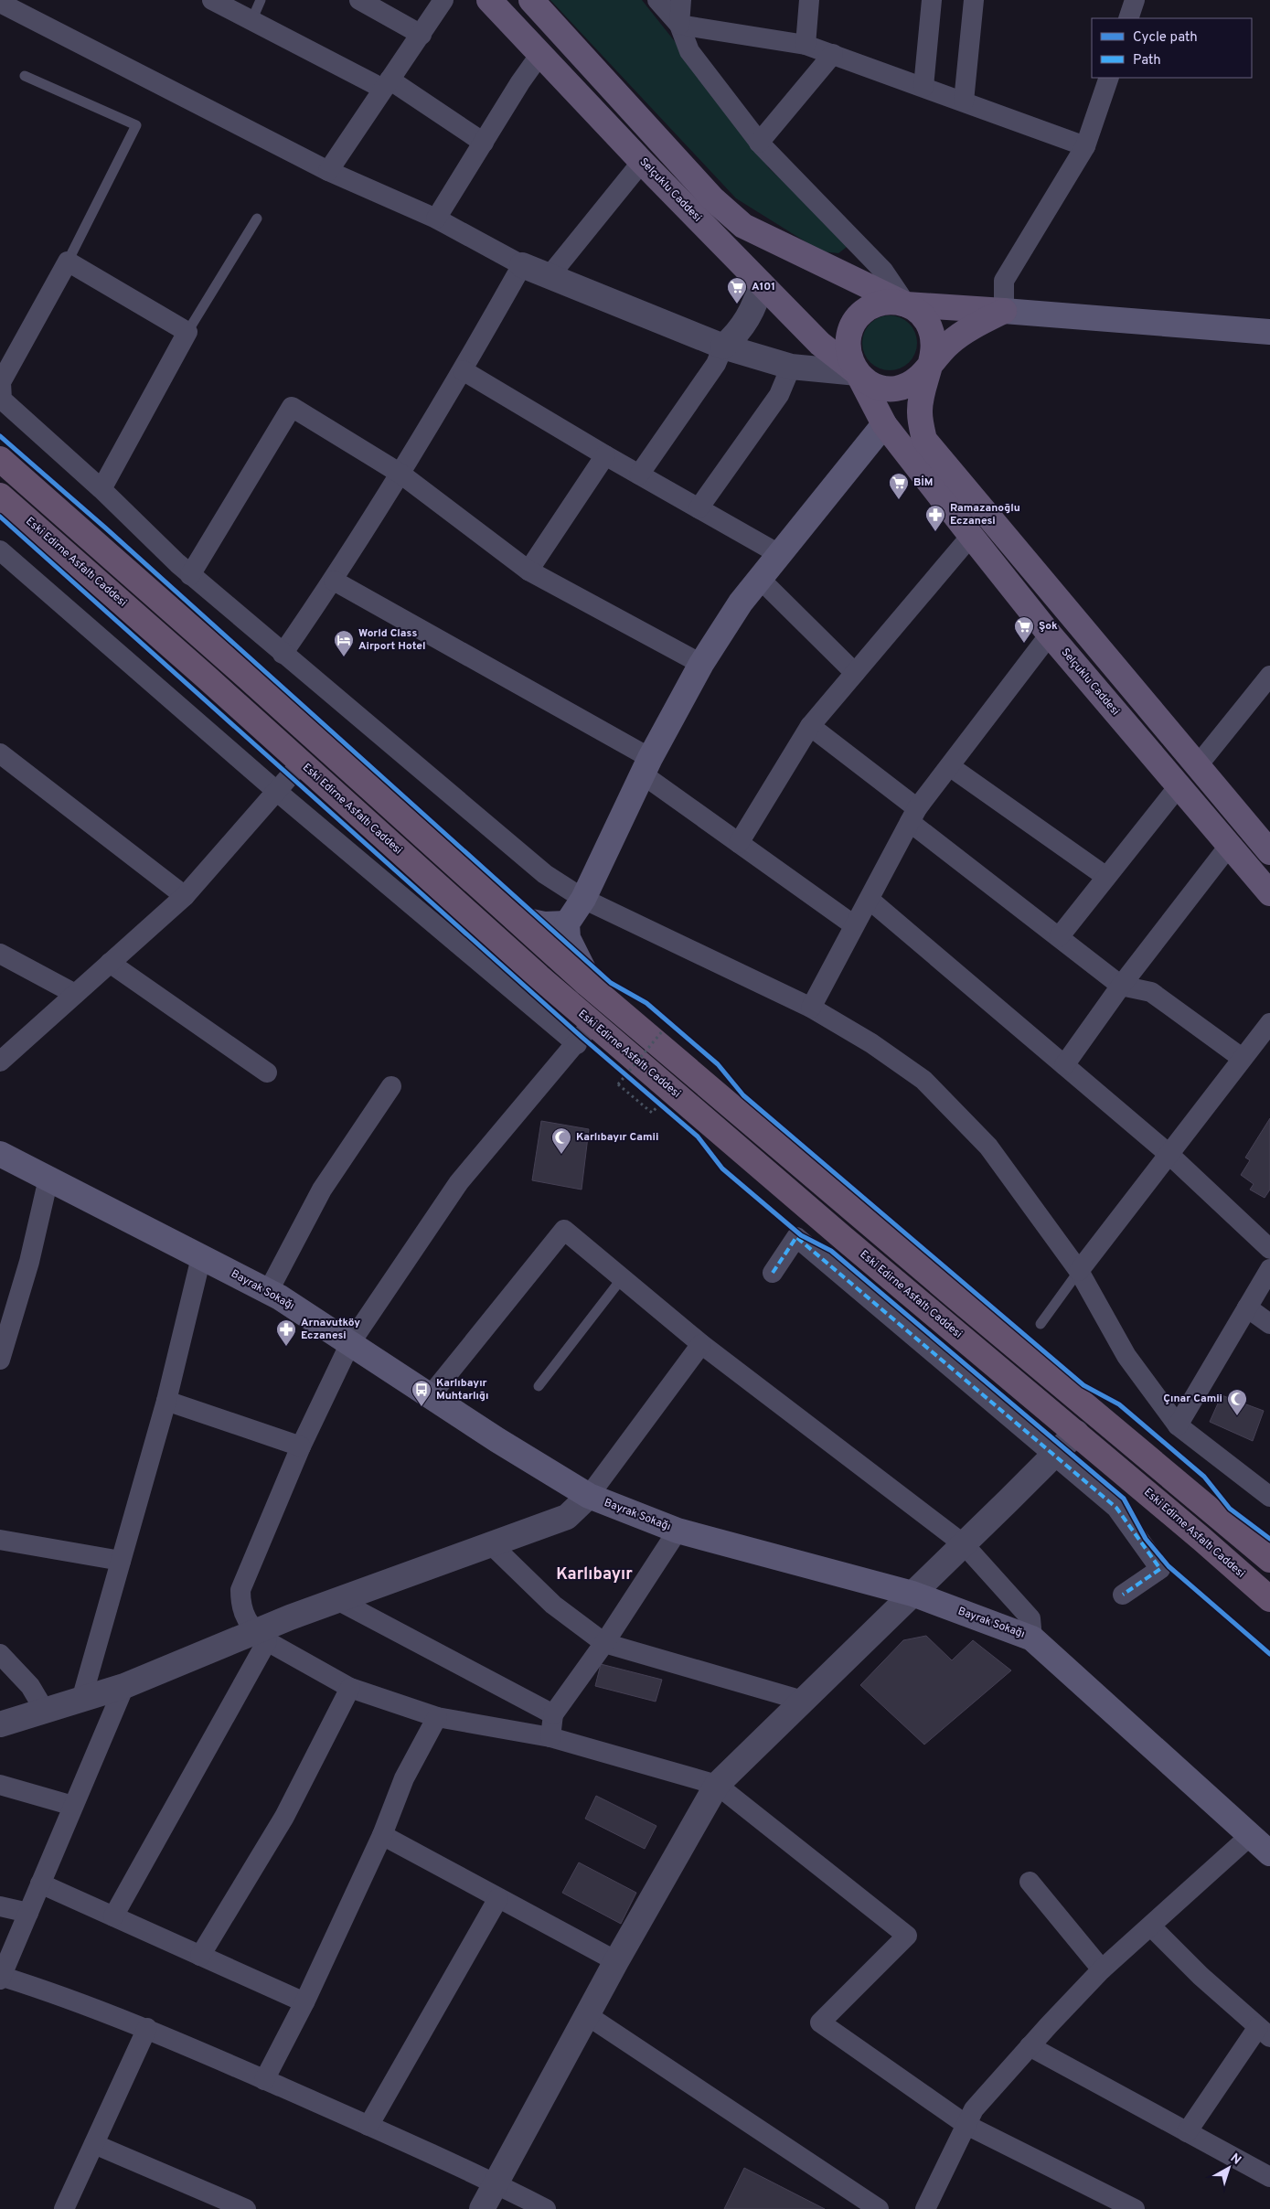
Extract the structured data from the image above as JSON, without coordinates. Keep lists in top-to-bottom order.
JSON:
{
  "streets": {
    "highway": ["Eski Edirne Asfaltı Caddesi"],
    "main road": ["Selçuklu Caddesi", "Bayrak Sokağı"]
  },
  "districts": ["Karlıbayır"],
  "places": {
    "supermarket": ["A101", "BİM", "Şok"],
    "pharmacy": ["Ramazanoğlu Eczanesi", "Arnavutköy Eczanesi"],
    "hotel": ["World Class Airport Hotel"],
    "mosque": ["Karlıbayır Camii", "Çınar Camii"],
    "bus stop": ["Karlıbayır Muhtarlığı"]
  },
  "legend": ["Cycle path", "Path"],
  "north": "top right"
}
